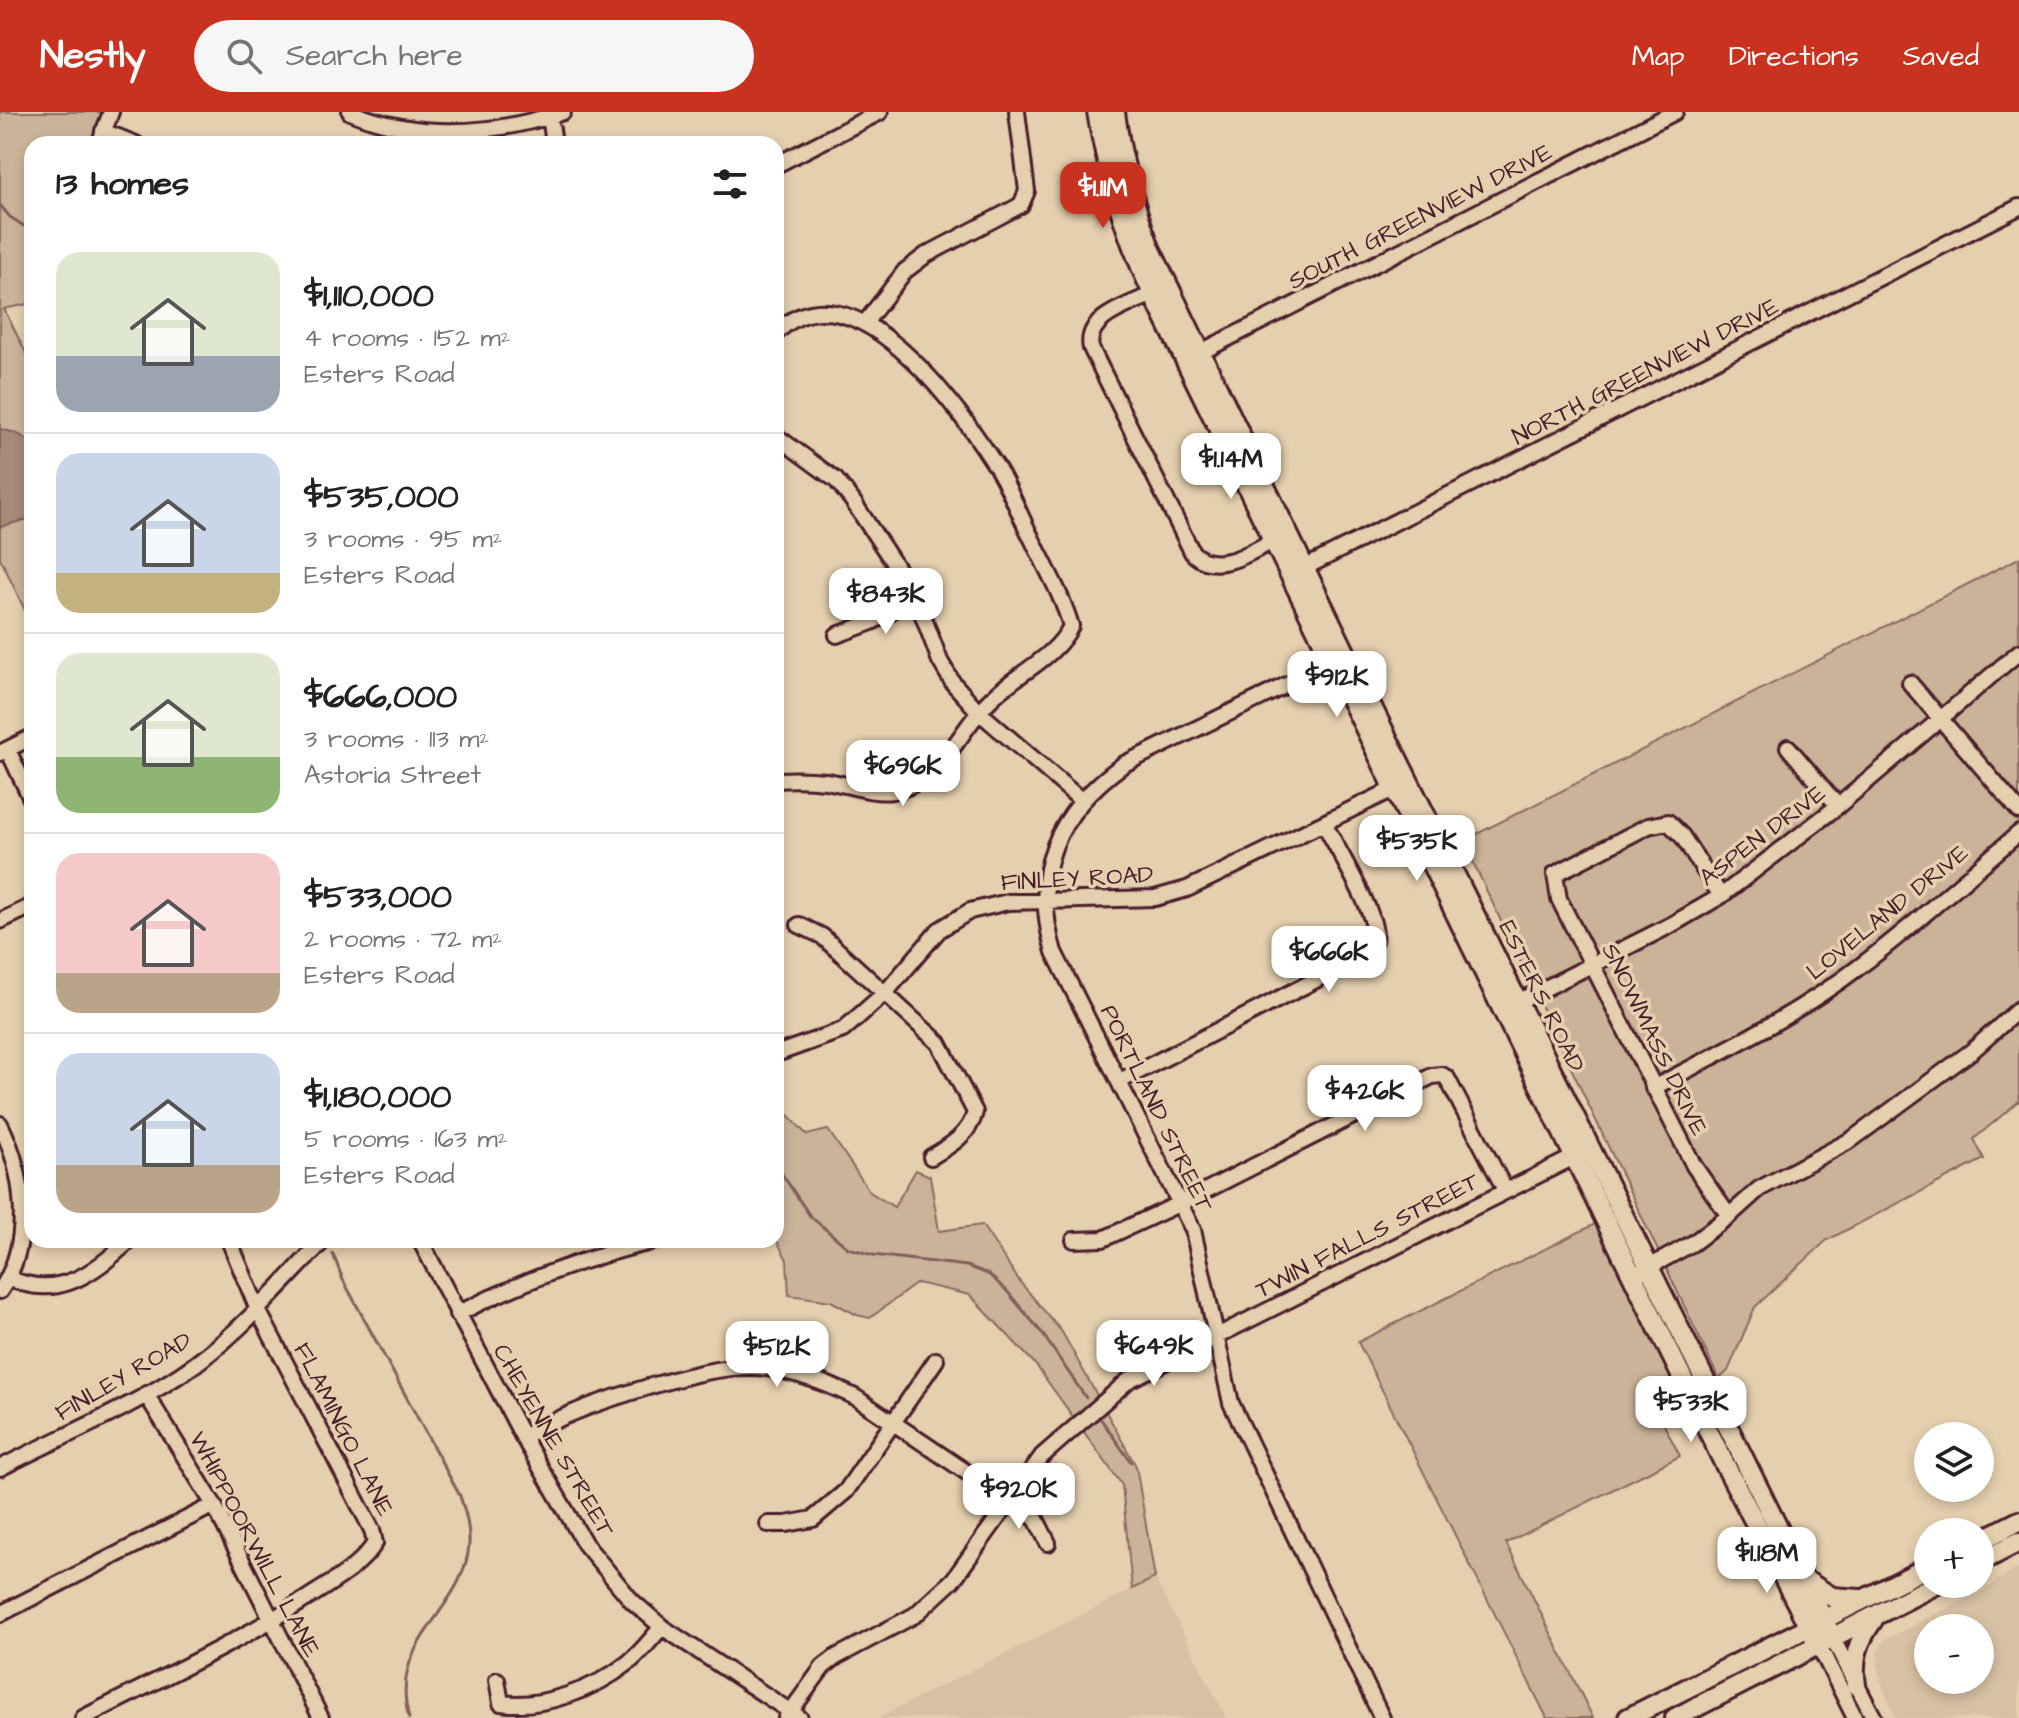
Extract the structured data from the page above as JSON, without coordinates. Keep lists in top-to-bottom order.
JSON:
{
  "streets": {
    "main road": ["ESTERS ROAD"],
    "street": [
      "SOUTH GREENVIEW DRIVE",
      "NORTH GREENVIEW DRIVE",
      "ASPEN DRIVE",
      "FINLEY ROAD",
      "LOVELAND DRIVE",
      "SNOWMASS DRIVE",
      "PORTLAND STREET",
      "TWIN FALLS STREET",
      "FLAMINGO LANE",
      "CHEYENNE STREET",
      "WHIPPOORWILL LANE"
    ]
  },
  "crossings": [
    ["SOUTH GREENVIEW DRIVE", "ESTERS ROAD"],
    ["NORTH GREENVIEW DRIVE", "ESTERS ROAD"],
    ["ASPEN DRIVE", "ESTERS ROAD"],
    ["ASPEN DRIVE", "SNOWMASS DRIVE"],
    ["FINLEY ROAD", "ESTERS ROAD"],
    ["FINLEY ROAD", "PORTLAND STREET"],
    ["FINLEY ROAD", "FLAMINGO LANE"],
    ["FINLEY ROAD", "WHIPPOORWILL LANE"],
    ["LOVELAND DRIVE", "SNOWMASS DRIVE"],
    ["ESTERS ROAD", "PORTLAND STREET"],
    ["ESTERS ROAD", "TWIN FALLS STREET"],
    ["PORTLAND STREET", "TWIN FALLS STREET"],
    ["TWIN FALLS STREET", "CHEYENNE STREET"],
    ["FLAMINGO LANE", "WHIPPOORWILL LANE"]
  ],
  "page": {
    "header": "Nestly",
    "search": "Search here",
    "nav": ["Map", "Directions", "Saved"],
    "heading": "13 homes",
    "price": [
      "$1.11M",
      "$1.14M",
      "$843K",
      "$912K",
      "$696K",
      "$535K",
      "$666K",
      "$426K",
      "$649K",
      "$512K",
      "$533K",
      "$920K",
      "$1.18M"
    ],
    "list": [
      {
        "name": "$1,110,000",
        "note": "4 rooms · 152 m² · Esters Road"
      },
      {
        "name": "$535,000",
        "note": "3 rooms · 95 m² · Esters Road"
      },
      {
        "name": "$666,000",
        "note": "3 rooms · 113 m² · Astoria Street"
      },
      {
        "name": "$533,000",
        "note": "2 rooms · 72 m² · Esters Road"
      },
      {
        "name": "$1,180,000",
        "note": "5 rooms · 163 m² · Esters Road"
      }
    ],
    "map_buttons": ["+", "−"]
  }
}
